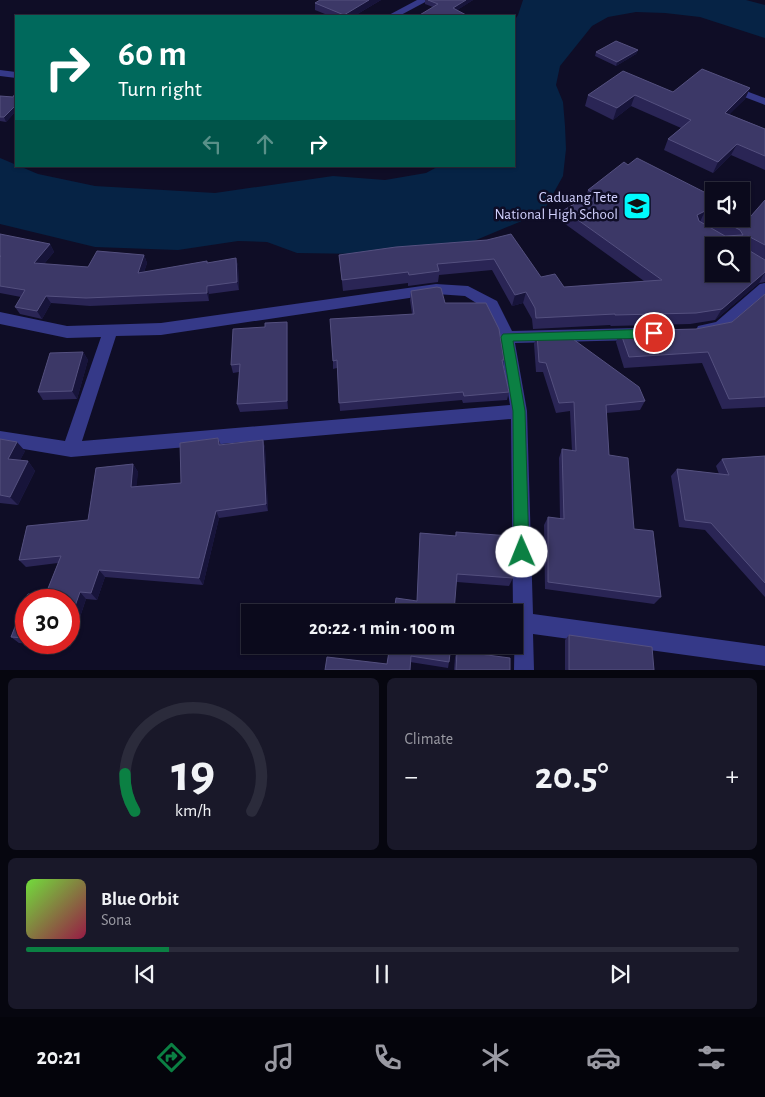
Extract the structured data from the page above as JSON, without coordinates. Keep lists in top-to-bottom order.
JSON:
{
  "places": {
    "school or university": ["Caduang Tete National High School"]
  },
  "page": {
    "turn": ["60 m", "Turn right"],
    "limit": "30",
    "trip": "20:22 · 1 min · 100 m",
    "tile": "Climate",
    "heat": ["−", "20.5°", "+"],
    "song": ["Blue Orbit", "Sona"],
    "tabs": "20:21",
    "gauge": ["19", "km/h"]
  }
}
